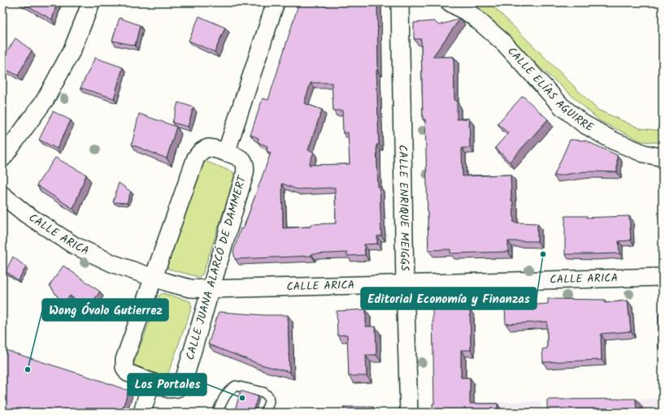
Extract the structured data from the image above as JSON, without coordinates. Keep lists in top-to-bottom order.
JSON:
{
  "streets": {
    "street": [
      "CALLE ELÍAS AGUIRRE",
      "CALLE ENRIQUE MEIGGS",
      "CALLE ARICA",
      "CALLE JUANA ALARCÓ DE DAMMERT"
    ]
  },
  "crossings": [
    ["CALLE ENRIQUE MEIGGS", "CALLE ARICA"],
    ["CALLE ARICA", "CALLE JUANA ALARCÓ DE DAMMERT"]
  ],
  "places": ["Editorial Economía y Finanzas", "Wong Óvalo Gutierrez", "Los Portales"]
}
